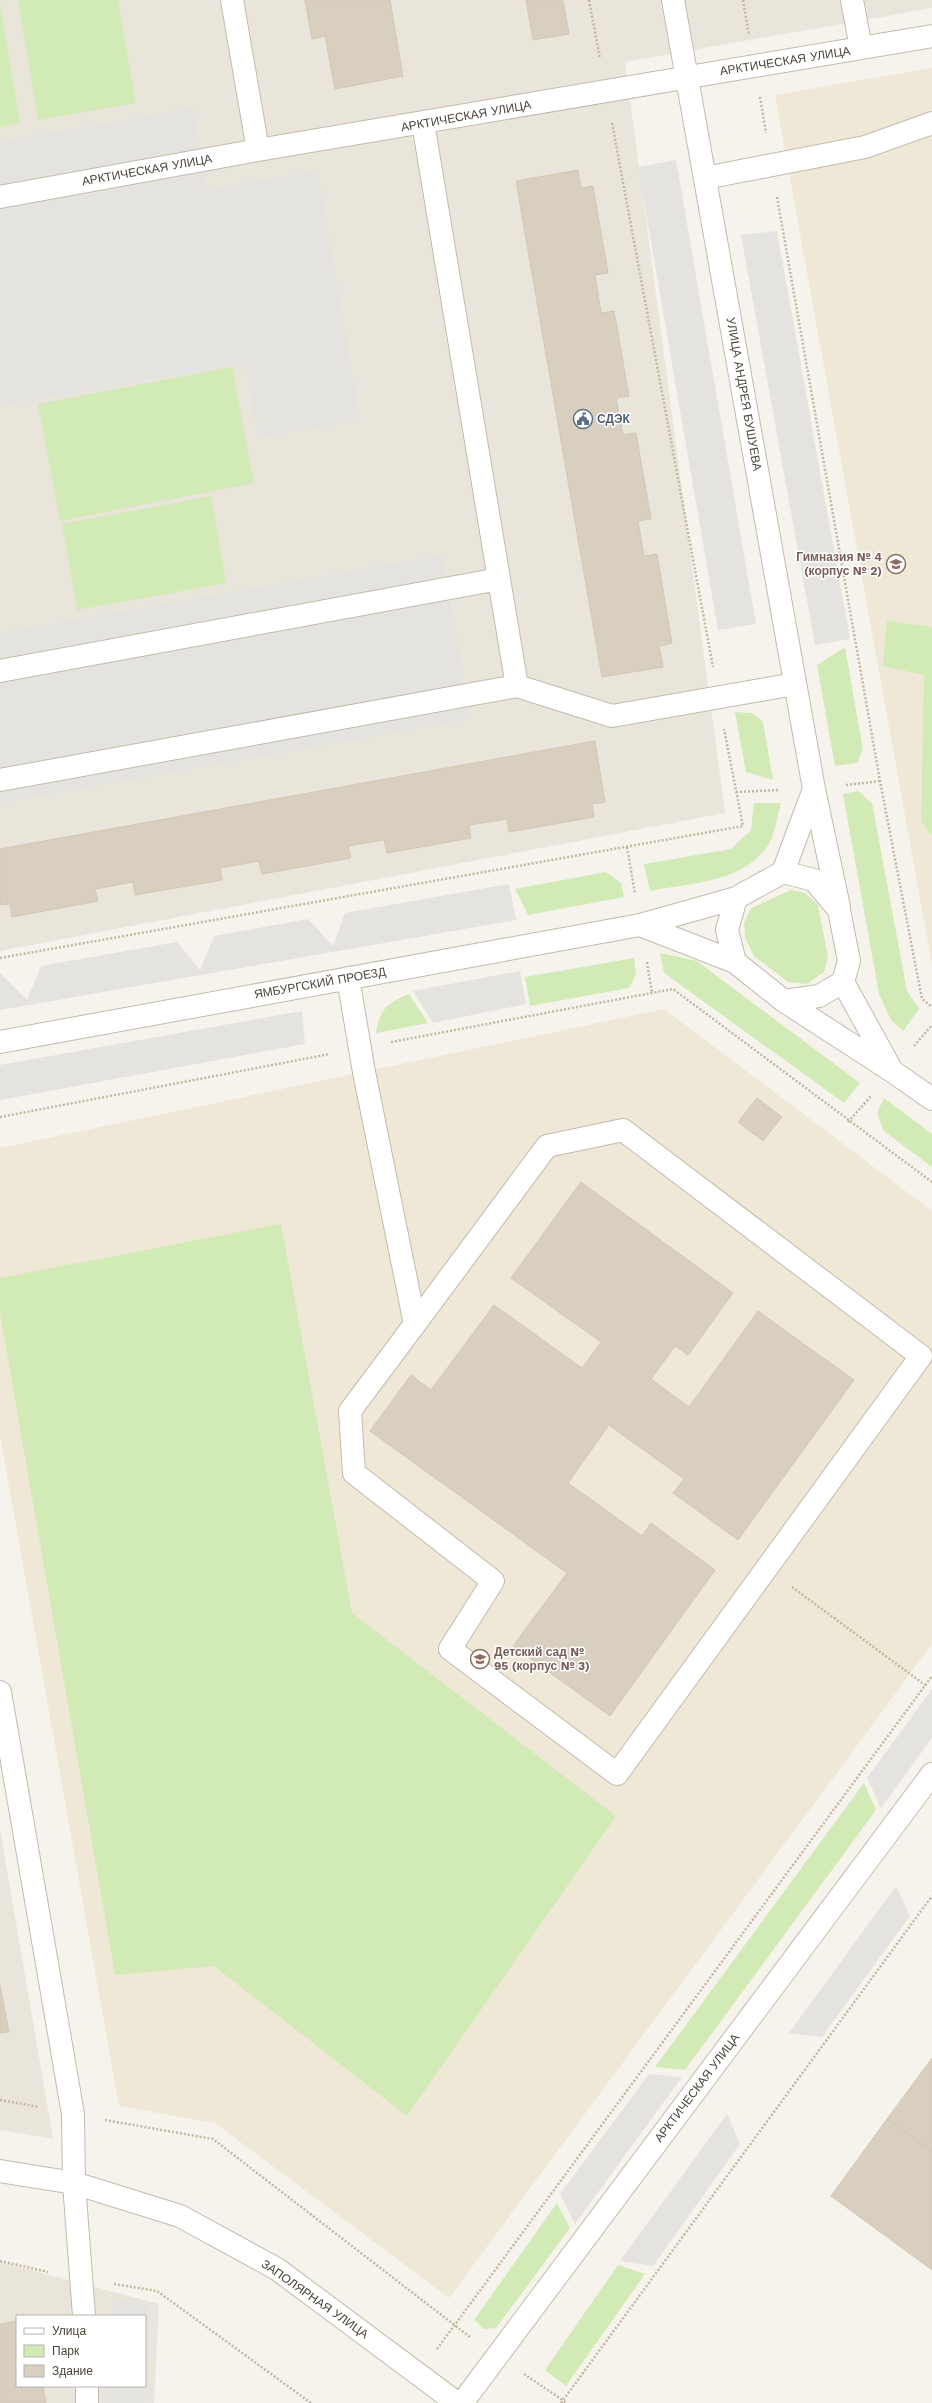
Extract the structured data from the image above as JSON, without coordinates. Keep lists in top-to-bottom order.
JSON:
{
  "streets": {
    "street": [
      "АРКТИЧЕСКАЯ УЛИЦА",
      "УЛИЦА АНДРЕЯ БУШУЕВА",
      "ЯМБУРГСКИЙ ПРОЕЗД",
      "ЗАПОЛЯРНАЯ УЛИЦА"
    ]
  },
  "crossings": [
    ["АРКТИЧЕСКАЯ УЛИЦА", "УЛИЦА АНДРЕЯ БУШУЕВА"],
    ["УЛИЦА АНДРЕЯ БУШУЕВА", "ЯМБУРГСКИЙ ПРОЕЗД"]
  ],
  "places": {
    "public building": ["СДЭК"],
    "school or university": ["Гимназия № 4 (корпус № 2)", "Детский сад № 95 (корпус № 3)"]
  },
  "legend": ["Улица", "Парк", "Здание"]
}
